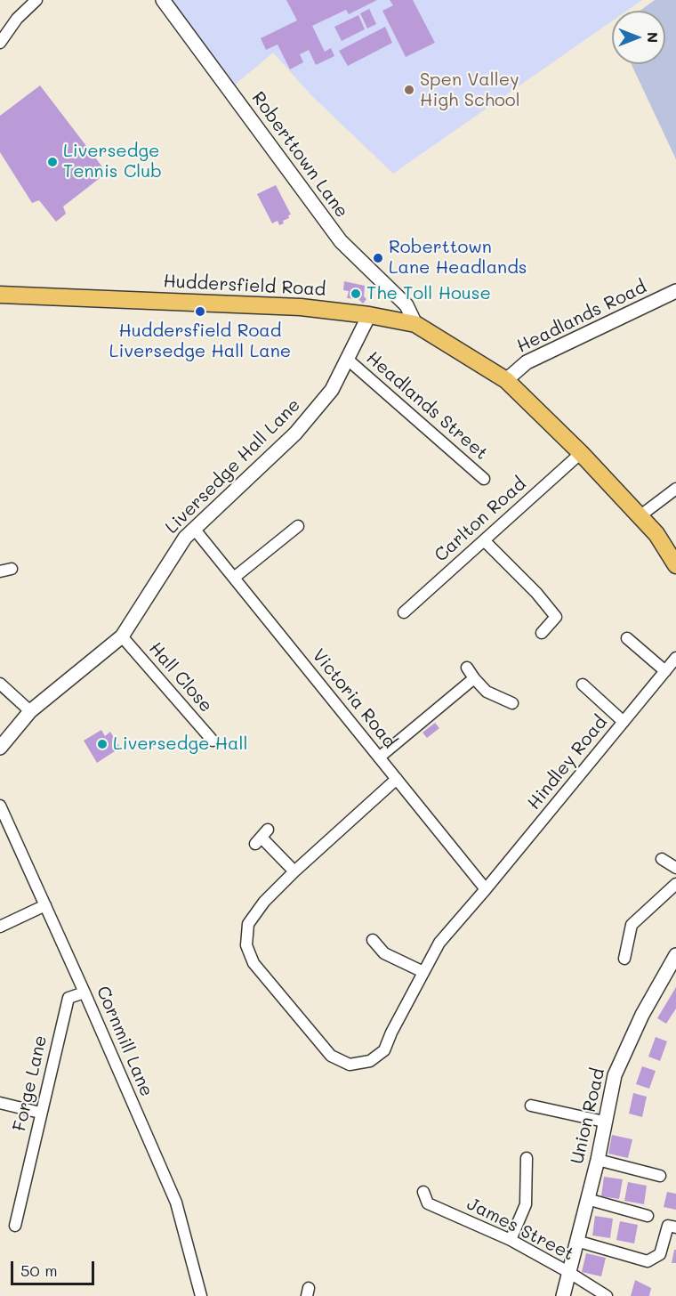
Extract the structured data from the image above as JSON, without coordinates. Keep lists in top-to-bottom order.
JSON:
{
  "streets": {
    "main road": ["Huddersfield Road"],
    "street": [
      "Roberttown Lane",
      "Headlands Road",
      "Headlands Street",
      "Liversedge Hall Lane",
      "Carlton Road",
      "Hall Close",
      "Victoria Road",
      "Hindley Road",
      "Cornmill Lane",
      "Forge Lane",
      "Union Road",
      "James Street"
    ]
  },
  "crossings": [
    ["Roberttown Lane", "Huddersfield Road"],
    ["Huddersfield Road", "Headlands Road"],
    ["Huddersfield Road", "Liversedge Hall Lane"],
    ["Huddersfield Road", "Carlton Road"],
    ["Headlands Street", "Liversedge Hall Lane"],
    ["Liversedge Hall Lane", "Hall Close"],
    ["Liversedge Hall Lane", "Victoria Road"],
    ["Victoria Road", "Hindley Road"],
    ["Cornmill Lane", "Forge Lane"],
    ["Union Road", "James Street"]
  ],
  "places": [
    "Spen Valley High School",
    "Liversedge Tennis Club",
    "Roberttown Lane Headlands",
    "The Toll House",
    "Huddersfield Road Liversedge Hall Lane",
    "Liversedge Hall"
  ],
  "scale_bar": "50 m",
  "north": "right"
}
